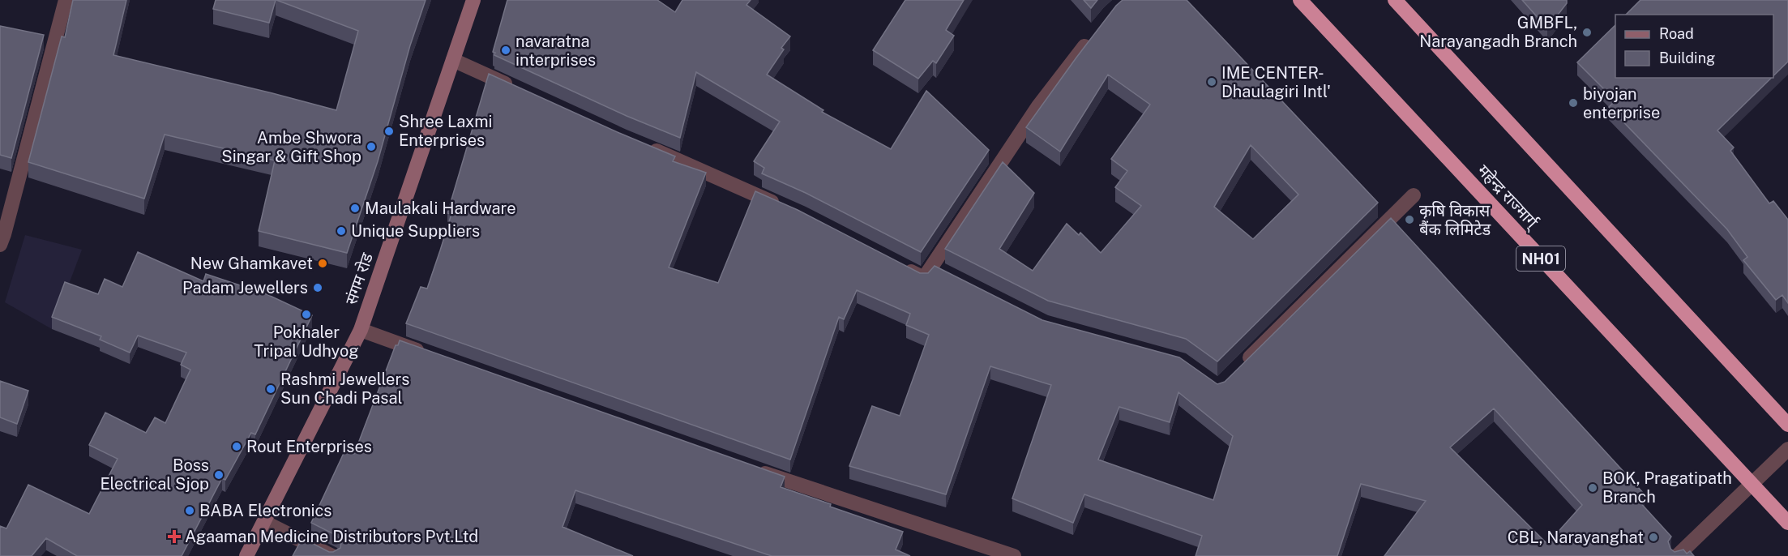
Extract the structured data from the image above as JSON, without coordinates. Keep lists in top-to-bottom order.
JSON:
{
  "streets": {
    "highway": ["महेन्द्र राज्मार्ग्", "NH01"],
    "street": ["संगम रोड"]
  },
  "places": {
    "other": [
      "GMBFL, Narayangadh Branch",
      "navaratna interprises",
      "IME CENTER- Dhaulagiri Intl'",
      "biyojan enterprise",
      "Shree Laxmi Enterprises",
      "Ambe Shwora Singar & Gift Shop",
      "Maulakali Hardware",
      "कृषि विकास बैंक लिमिटेड",
      "Unique Suppliers",
      "New Ghamkavet",
      "Padam Jewellers",
      "Pokhaler Tripal Udhyog",
      "Rashmi Jewellers Sun Chadi Pasal",
      "Rout Enterprises",
      "Boss Electrical Sjop",
      "BOK, Pragatipath Branch",
      "BABA Electronics",
      "CBL, Narayanghat"
    ],
    "health": ["Agaaman Medicine Distributors Pvt.Ltd"]
  },
  "legend": ["Road", "Building"]
}
